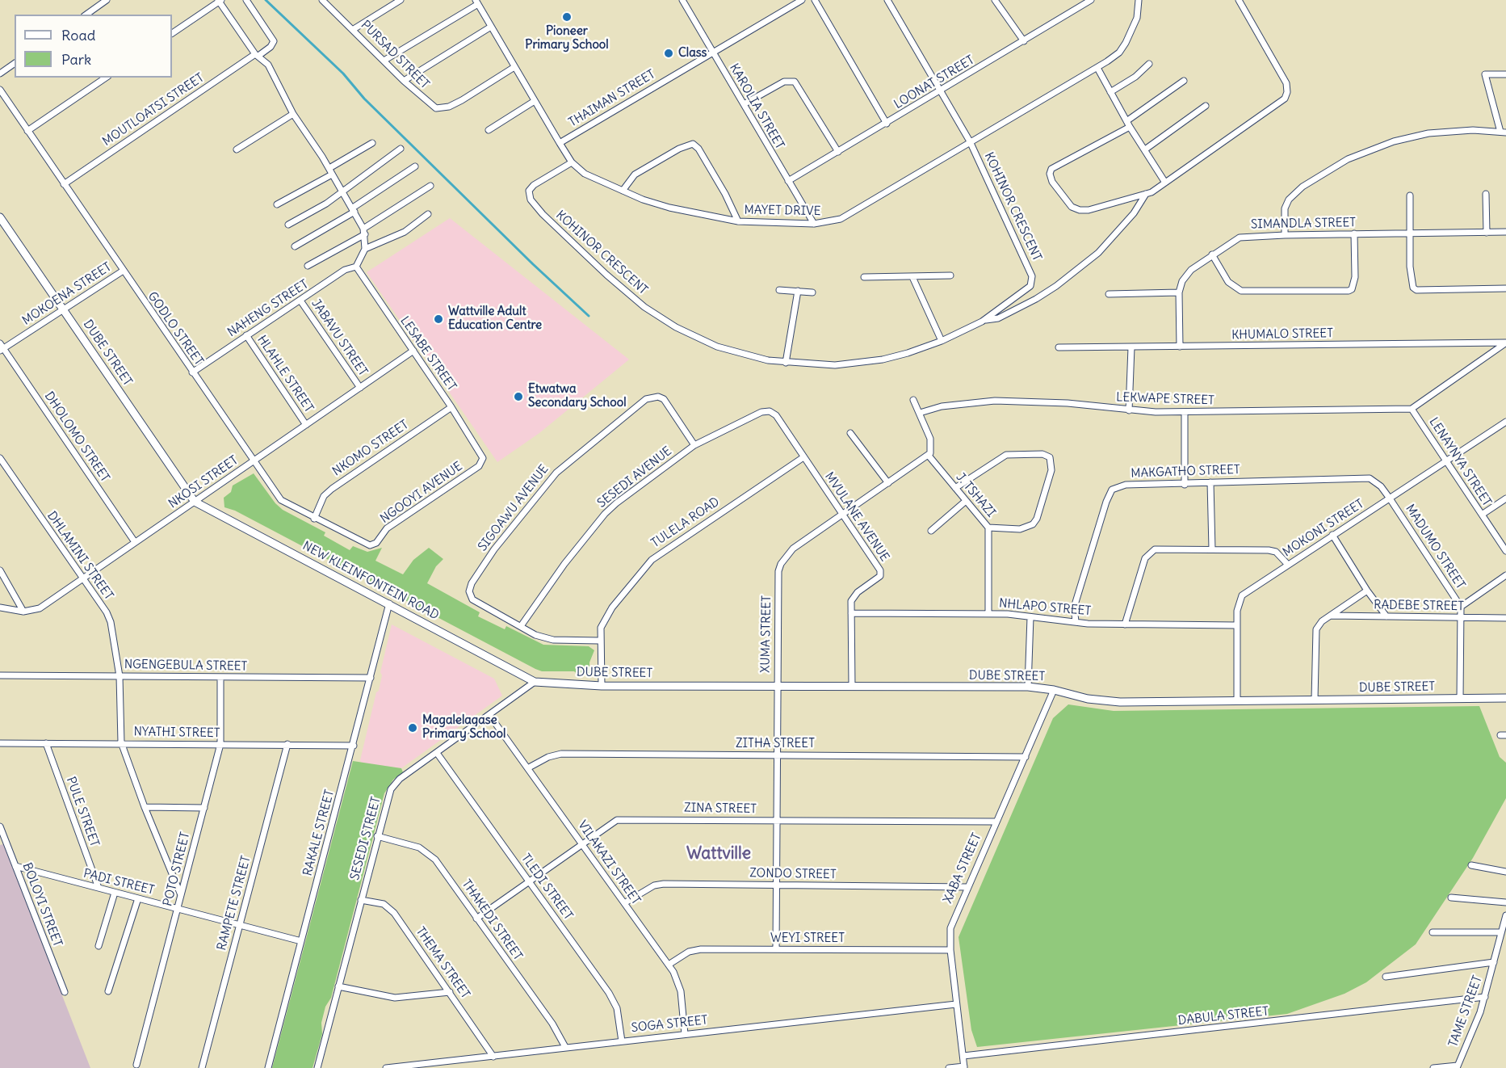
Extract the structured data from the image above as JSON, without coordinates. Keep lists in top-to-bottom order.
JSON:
{
  "streets": {
    "street": [
      "PURSAD STREET",
      "LOONAT STREET",
      "THAIMAN STREET",
      "KAROLIA STREET",
      "MOUTLOATSI STREET",
      "KOHINOR CRESCENT",
      "MAYET DRIVE",
      "SIMANDLA STREET",
      "MOKOENA STREET",
      "NAHENG STREET",
      "GODLO STREET",
      "KHUMALO STREET",
      "JABAVU STREET",
      "DUBE STREET",
      "LESABE STREET",
      "HLAHLE STREET",
      "LEKWAPE STREET",
      "DHOLOMO STREET",
      "NKOMO STREET",
      "LENAYNYA STREET",
      "MAKGATHO STREET",
      "SESEDI AVENUE",
      "NKOSI STREET",
      "NGOOYI AVENUE",
      "J. TSHAZI",
      "SIGOAWU AVENUE",
      "MVULANE AVENUE",
      "TULELA ROAD",
      "MOKONI STREET",
      "MADUMO STREET",
      "DHLAMINI STREET",
      "NEW KLEINFONTEIN ROAD",
      "RADEBE STREET",
      "NHLAPO STREET",
      "XUMA STREET",
      "NGENGEBULA STREET",
      "NYATHI STREET",
      "ZITHA STREET",
      "ZINA STREET",
      "PULE STREET",
      "RAKALE STREET",
      "SESEDI STREET",
      "VILAKAZI STREET",
      "XABA STREET",
      "POTO STREET",
      "ZONDO STREET",
      "PADI STREET",
      "TLEDI STREET",
      "RAMPETE STREET",
      "BOLOYI STREET",
      "THAKEDI STREET",
      "WEYI STREET",
      "THEMA STREET",
      "TAME STREET",
      "DABULA STREET",
      "SOGA STREET"
    ]
  },
  "crossings": [
    ["PURSAD STREET", "MAYET DRIVE"],
    ["LOONAT STREET", "KAROLIA STREET"],
    ["THAIMAN STREET", "KAROLIA STREET"],
    ["THAIMAN STREET", "MAYET DRIVE"],
    ["KAROLIA STREET", "MAYET DRIVE"],
    ["MOUTLOATSI STREET", "GODLO STREET"],
    ["KOHINOR CRESCENT", "MAYET DRIVE"],
    ["SIMANDLA STREET", "KHUMALO STREET"],
    ["MOKOENA STREET", "GODLO STREET"],
    ["MOKOENA STREET", "DUBE STREET"],
    ["MOKOENA STREET", "DHOLOMO STREET"],
    ["NAHENG STREET", "GODLO STREET"],
    ["NAHENG STREET", "JABAVU STREET"],
    ["NAHENG STREET", "LESABE STREET"],
    ["NAHENG STREET", "HLAHLE STREET"],
    ["GODLO STREET", "NKOMO STREET"],
    ["GODLO STREET", "NKOSI STREET"],
    ["GODLO STREET", "NGOOYI AVENUE"],
    ["KHUMALO STREET", "LEKWAPE STREET"],
    ["KHUMALO STREET", "LENAYNYA STREET"],
    ["JABAVU STREET", "NKOSI STREET"],
    ["DUBE STREET", "NKOSI STREET"],
    ["DUBE STREET", "MVULANE AVENUE"],
    ["DUBE STREET", "TULELA ROAD"],
    ["DUBE STREET", "MOKONI STREET"],
    ["DUBE STREET", "NEW KLEINFONTEIN ROAD"],
    ["DUBE STREET", "RADEBE STREET"],
    ["DUBE STREET", "XUMA STREET"],
    ["DUBE STREET", "SESEDI STREET"],
    ["DUBE STREET", "XABA STREET"],
    ["LESABE STREET", "NKOMO STREET"],
    ["LESABE STREET", "NKOSI STREET"],
    ["LESABE STREET", "NGOOYI AVENUE"],
    ["HLAHLE STREET", "NKOSI STREET"],
    ["LEKWAPE STREET", "LENAYNYA STREET"],
    ["DHOLOMO STREET", "NKOSI STREET"],
    ["LENAYNYA STREET", "MOKONI STREET"],
    ["MAKGATHO STREET", "MOKONI STREET"],
    ["MAKGATHO STREET", "MADUMO STREET"],
    ["MAKGATHO STREET", "NHLAPO STREET"],
    ["SESEDI AVENUE", "SIGOAWU AVENUE"],
    ["SESEDI AVENUE", "MVULANE AVENUE"],
    ["NKOSI STREET", "DHLAMINI STREET"],
    ["NKOSI STREET", "NEW KLEINFONTEIN ROAD"],
    ["J. TSHAZI", "NHLAPO STREET"],
    ["J. TSHAZI", "XUMA STREET"],
    ["MVULANE AVENUE", "TULELA ROAD"],
    ["MVULANE AVENUE", "NHLAPO STREET"],
    ["MVULANE AVENUE", "XUMA STREET"],
    ["MOKONI STREET", "MADUMO STREET"],
    ["MOKONI STREET", "NHLAPO STREET"],
    ["DHLAMINI STREET", "NGENGEBULA STREET"],
    ["NEW KLEINFONTEIN ROAD", "RAKALE STREET"],
    ["NEW KLEINFONTEIN ROAD", "SESEDI STREET"],
    ["XUMA STREET", "ZITHA STREET"],
    ["XUMA STREET", "ZINA STREET"],
    ["XUMA STREET", "ZONDO STREET"],
    ["XUMA STREET", "WEYI STREET"],
    ["NGENGEBULA STREET", "RAKALE STREET"],
    ["NGENGEBULA STREET", "POTO STREET"],
    ["NYATHI STREET", "PULE STREET"],
    ["NYATHI STREET", "RAKALE STREET"],
    ["NYATHI STREET", "POTO STREET"],
    ["NYATHI STREET", "RAMPETE STREET"],
    ["ZITHA STREET", "VILAKAZI STREET"],
    ["ZITHA STREET", "XABA STREET"],
    ["ZINA STREET", "VILAKAZI STREET"],
    ["ZINA STREET", "XABA STREET"],
    ["ZINA STREET", "TLEDI STREET"],
    ["ZINA STREET", "THAKEDI STREET"],
    ["PULE STREET", "PADI STREET"],
    ["RAKALE STREET", "PADI STREET"],
    ["SESEDI STREET", "VILAKAZI STREET"],
    ["SESEDI STREET", "TLEDI STREET"],
    ["SESEDI STREET", "THAKEDI STREET"],
    ["SESEDI STREET", "THEMA STREET"],
    ["VILAKAZI STREET", "ZONDO STREET"],
    ["VILAKAZI STREET", "WEYI STREET"],
    ["VILAKAZI STREET", "SOGA STREET"],
    ["XABA STREET", "ZONDO STREET"],
    ["XABA STREET", "WEYI STREET"],
    ["XABA STREET", "DABULA STREET"],
    ["XABA STREET", "SOGA STREET"],
    ["POTO STREET", "PADI STREET"],
    ["PADI STREET", "RAMPETE STREET"],
    ["PADI STREET", "BOLOYI STREET"],
    ["TLEDI STREET", "SOGA STREET"],
    ["THAKEDI STREET", "SOGA STREET"],
    ["THEMA STREET", "SOGA STREET"],
    ["TAME STREET", "DABULA STREET"]
  ],
  "districts": ["Wattville"],
  "places": [
    "Pioneer Primary School",
    "Class",
    "Wattville Adult Education Centre",
    "Etwatwa Secondary School",
    "Magalelagase Primary School"
  ],
  "legend": ["Road", "Park"]
}
